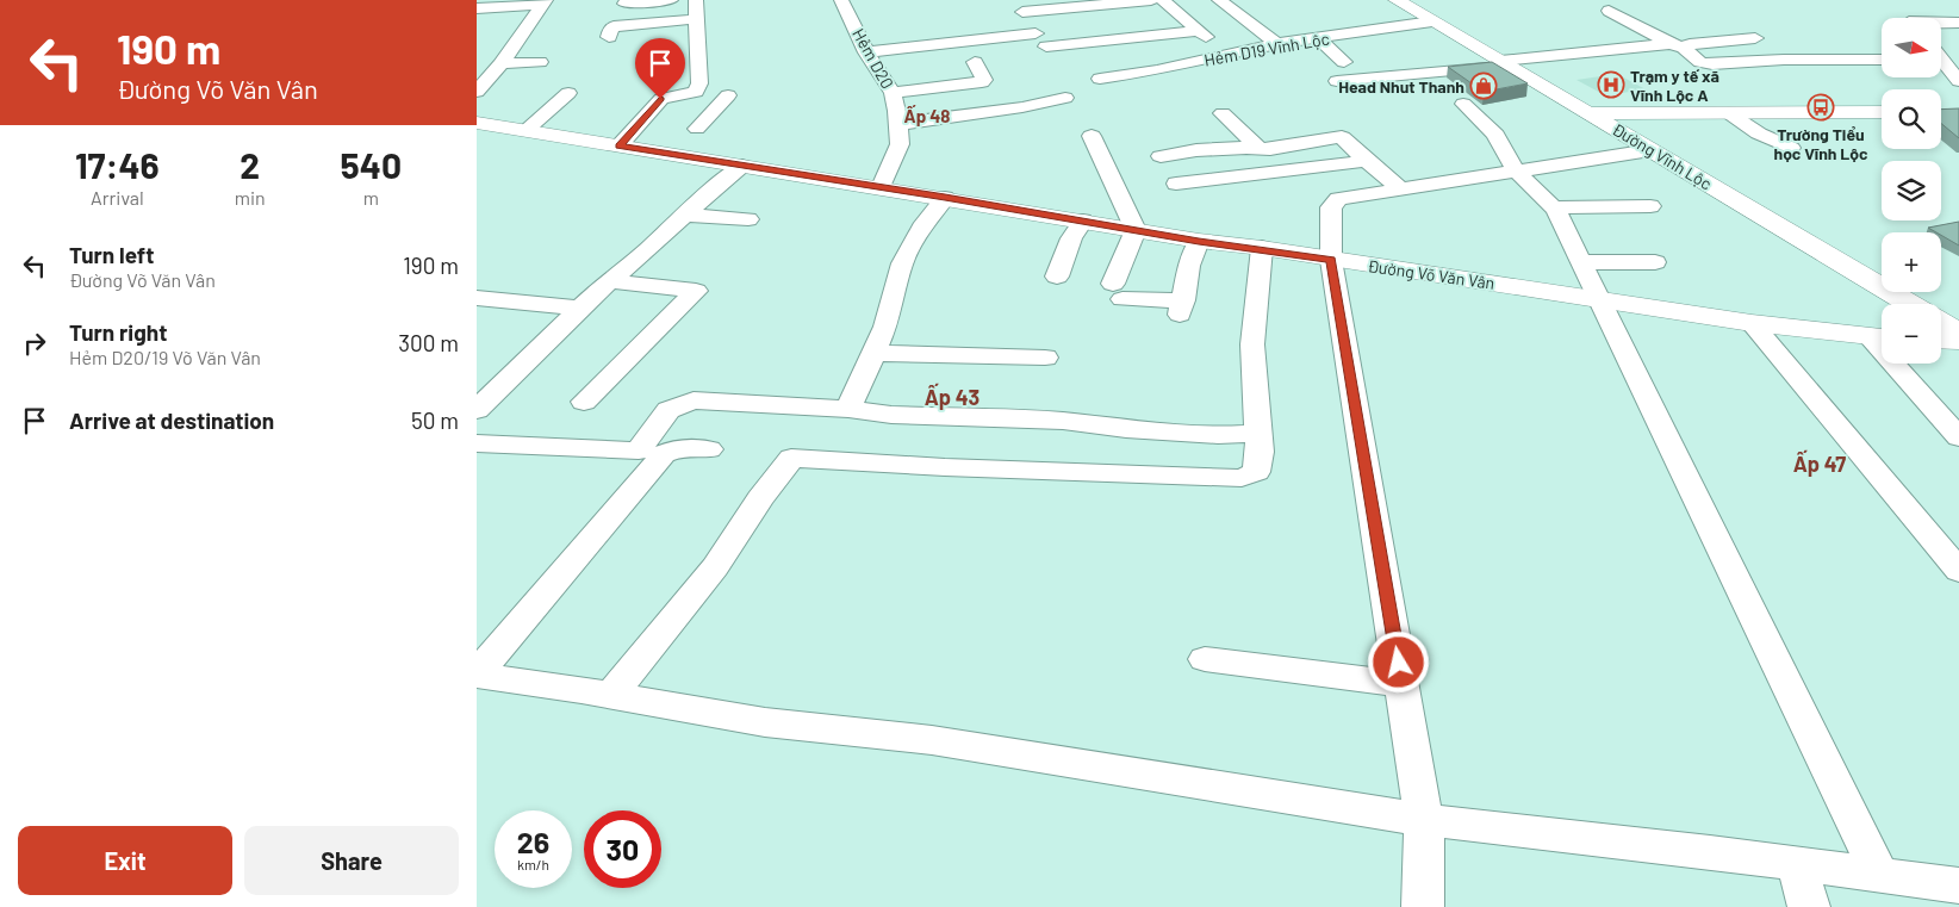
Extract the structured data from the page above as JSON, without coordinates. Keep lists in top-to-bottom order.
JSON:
{
  "streets": {
    "street": [
      "Hẻm D19 Vĩnh Lộc",
      "Hẻm D20",
      "Đường Vĩnh Lộc",
      "Đường Võ Văn Vân"
    ]
  },
  "crossings": [
    ["Hẻm D19 Vĩnh Lộc", "Đường Vĩnh Lộc"],
    ["Hẻm D20", "Đường Võ Văn Vân"]
  ],
  "districts": ["Ấp 48", "Ấp 43", "Ấp 47"],
  "places": {
    "hospital": ["Trạm y tế xã Vĩnh Lộc A"],
    "shop": ["Head Nhut Thanh"],
    "bus stop": ["Trường Tiểu học Vĩnh Lộc"]
  },
  "north": "right",
  "page": {
    "turn": ["190 m", "Đường Võ Văn Vân"],
    "map_buttons": ["+", "−"],
    "eta": [
      "17:46",
      "Arrival",
      "2",
      "min",
      "540",
      "m"
    ],
    "list": [
      {
        "name": "Turn left",
        "note": "Đường Võ Văn Vân",
        "value": "190 m"
      },
      {
        "name": "Turn right",
        "note": "Hẻm D20/19 Võ Văn Vân",
        "value": "300 m"
      },
      {
        "name": "Arrive at destination",
        "value": "50 m"
      }
    ],
    "speed": "26 km/h",
    "limit": "30",
    "buttons": ["Exit", "Share"]
  }
}
